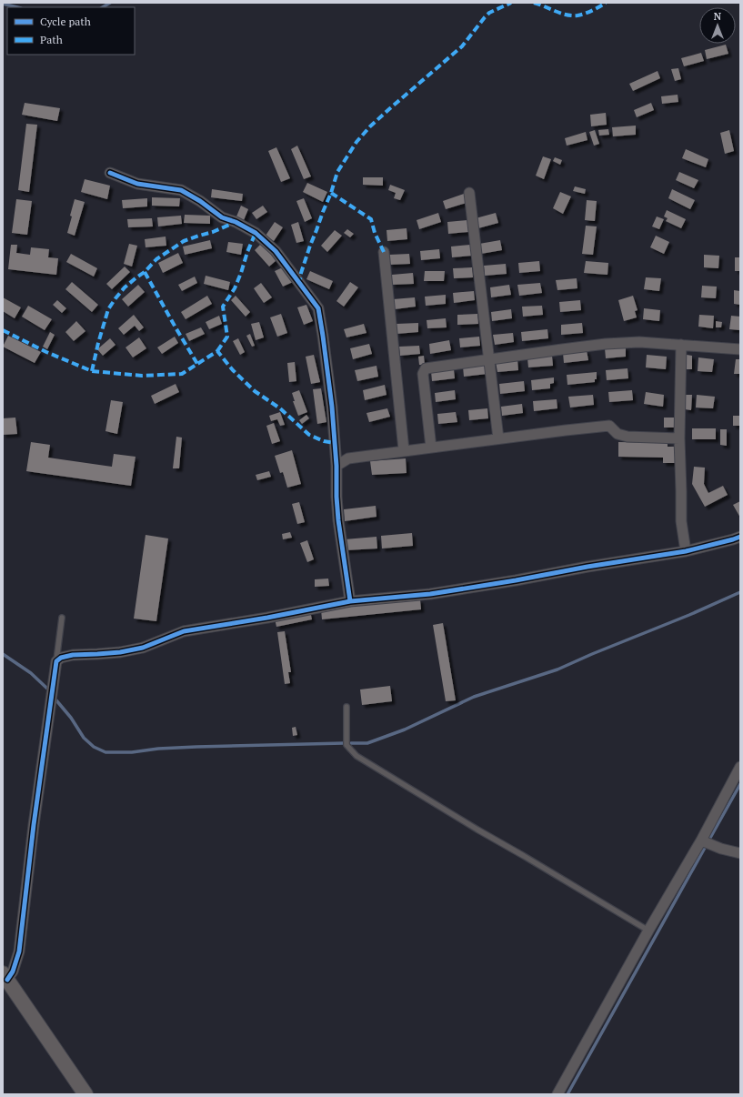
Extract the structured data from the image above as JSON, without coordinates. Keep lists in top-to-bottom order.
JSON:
{
  "legend": ["Cycle path", "Path"],
  "north": "top"
}
